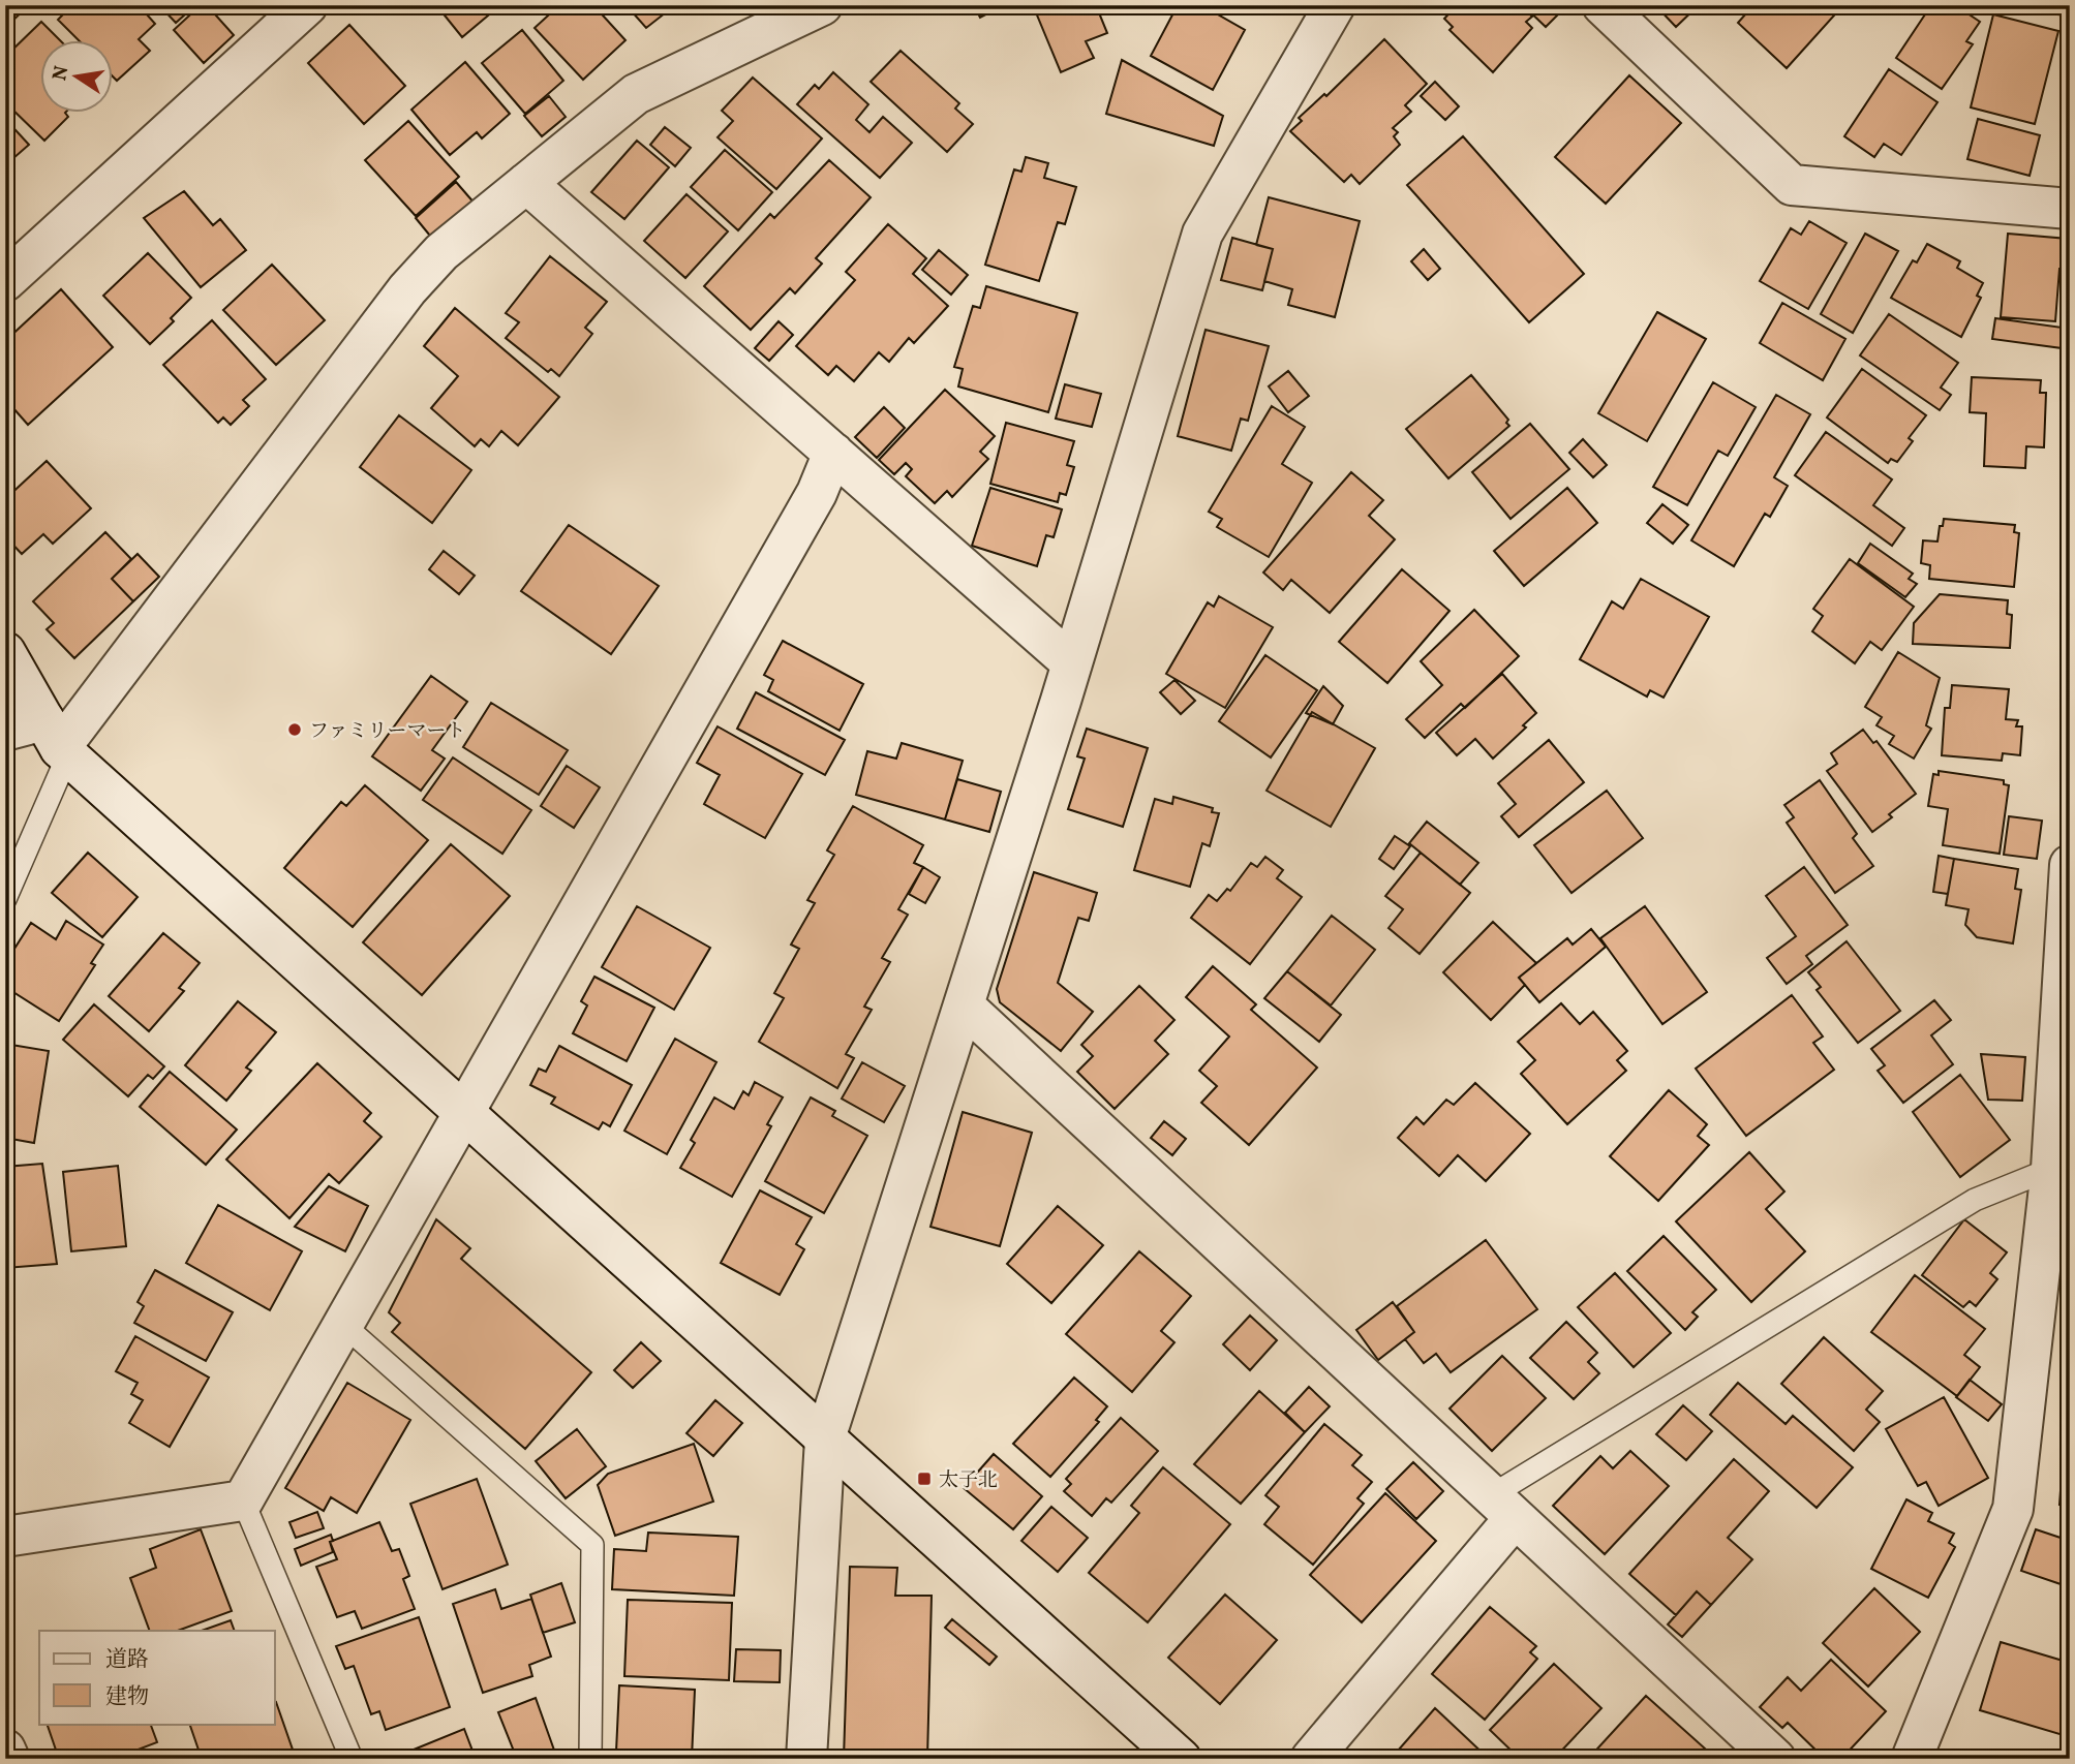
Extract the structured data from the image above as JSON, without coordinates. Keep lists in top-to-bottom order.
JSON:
{
  "places": {
    "other": ["ファミリーマート"],
    "transit": ["太子北"]
  },
  "legend": ["道路", "建物"],
  "north": "left"
}
